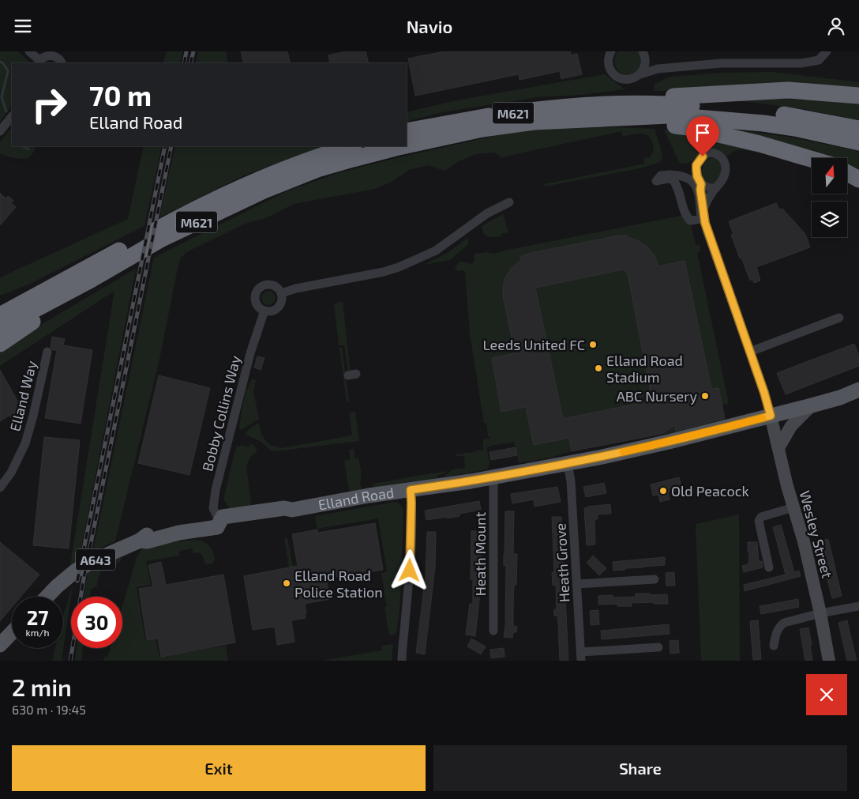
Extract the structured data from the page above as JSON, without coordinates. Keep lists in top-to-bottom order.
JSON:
{
  "streets": {
    "highway": ["M621"],
    "main road": ["Elland Road", "A643"],
    "street": [
      "Elland Way",
      "Bobby Collins Way",
      "Wesley Street",
      "Heath Mount",
      "Heath Grove"
    ]
  },
  "crossings": [
    ["Bobby Collins Way", "Elland Road"],
    ["Elland Road", "Wesley Street"],
    ["Elland Road", "Heath Mount"],
    ["Elland Road", "Heath Grove"]
  ],
  "places": [
    "Leeds United FC",
    "Elland Road Stadium",
    "ABC Nursery",
    "Old Peacock",
    "Elland Road Police Station"
  ],
  "north": "top",
  "page": {
    "header": "Navio",
    "turn": ["70 m", "Elland Road"],
    "speed": "27 km/h",
    "limit": "30",
    "heading": ["2 min", "630 m · 19:45"],
    "buttons": ["Exit", "Share"]
  }
}
